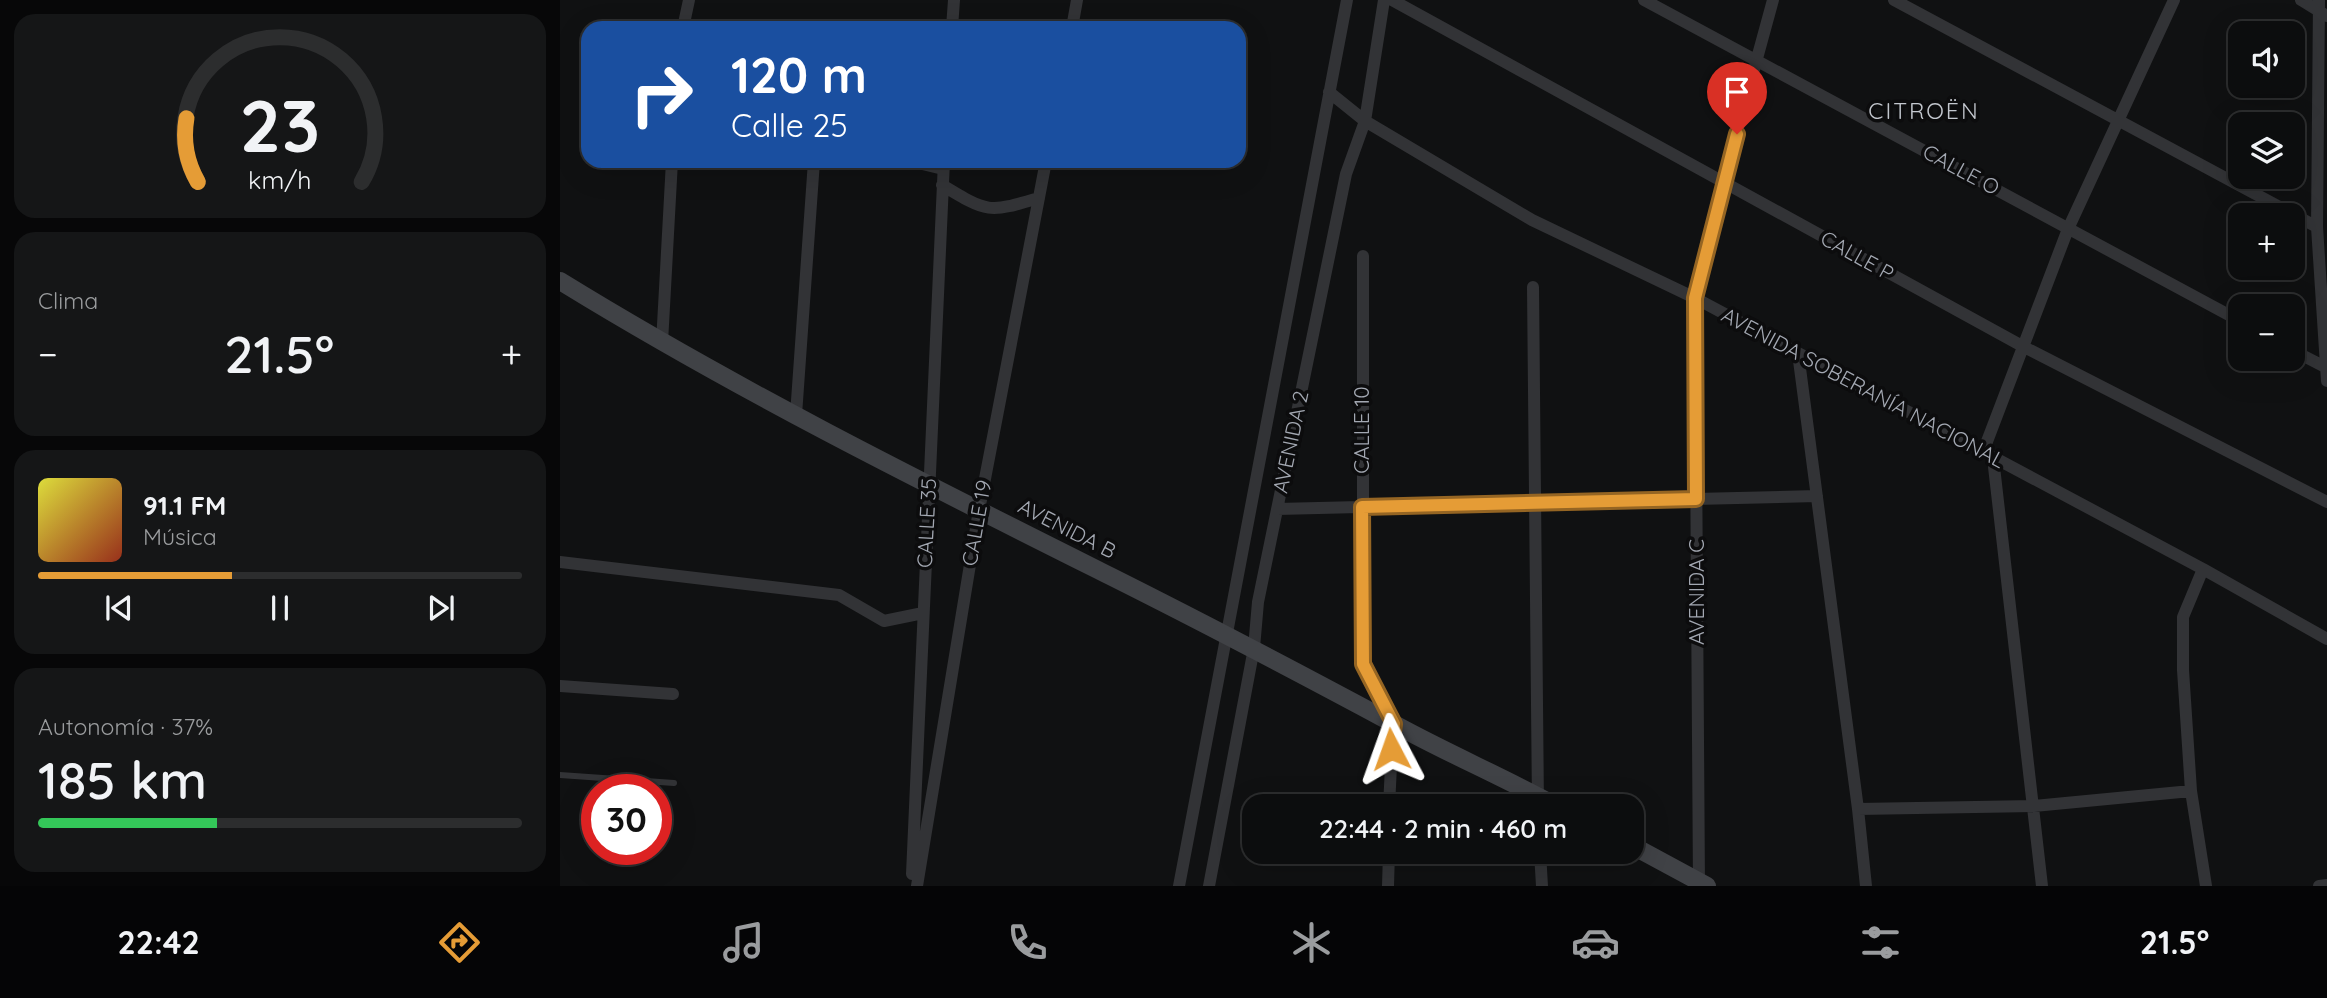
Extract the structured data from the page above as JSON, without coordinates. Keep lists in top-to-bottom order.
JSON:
{
  "streets": {
    "street": [
      "CALLE O",
      "CALLE P",
      "AVENIDA SOBERANÍA NACIONAL",
      "CALLE 10",
      "AVENIDA 2",
      "CALLE 35",
      "CALLE 19",
      "AVENIDA B",
      "AVENIDA C"
    ]
  },
  "crossings": [
    ["CALLE O", "AVENIDA C"],
    ["CALLE P", "AVENIDA C"],
    ["AVENIDA SOBERANÍA NACIONAL", "AVENIDA 2"],
    ["AVENIDA SOBERANÍA NACIONAL", "AVENIDA C"],
    ["CALLE 10", "AVENIDA B"],
    ["AVENIDA 2", "AVENIDA B"],
    ["CALLE 35", "CALLE 19"],
    ["CALLE 35", "AVENIDA B"],
    ["CALLE 19", "AVENIDA B"]
  ],
  "districts": ["CITROËN"],
  "page": {
    "map_buttons": ["+", "−"],
    "turn": ["120 m", "Calle 25"],
    "tile": [
      "Clima",
      ["Autonomía · 37%", "185 km"]
    ],
    "heat": ["−", "21.5°", "+"],
    "song": ["91.1 FM", "Música"],
    "limit": "30",
    "trip": "22:44 · 2 min · 460 m",
    "tabs": ["22:42", "21.5°"],
    "gauge": ["23", "km/h"]
  }
}
